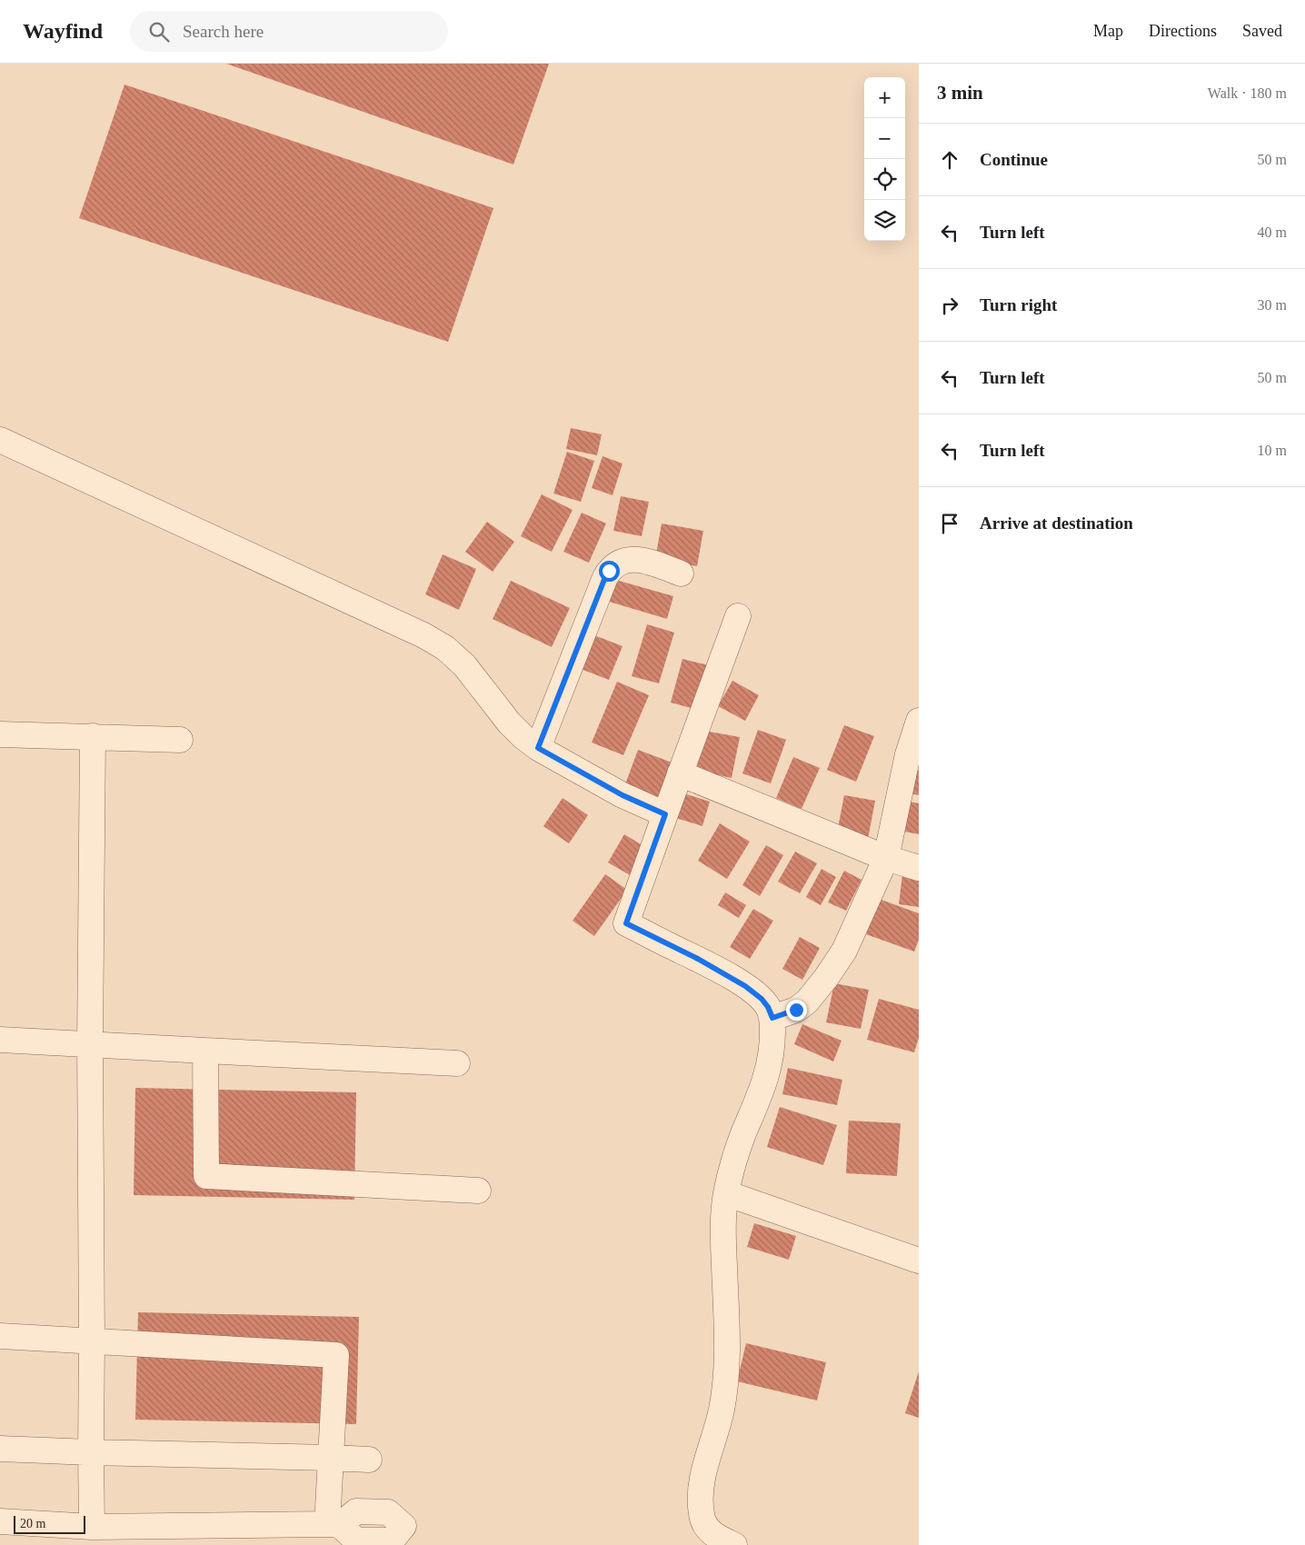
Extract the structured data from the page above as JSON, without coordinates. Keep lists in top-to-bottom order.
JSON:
{
  "scale_bar": "20 m",
  "page": {
    "header": "Wayfind",
    "search": "Search here",
    "nav": ["Map", "Directions", "Saved"],
    "heading": ["3 min", "Walk · 180 m"],
    "map_buttons": ["+", "−"],
    "list": [
      ["Continue", "50 m"],
      ["Turn left", "40 m"],
      ["Turn right", "30 m"],
      ["Turn left", "50 m"],
      ["Turn left", "10 m"],
      "Arrive at destination"
    ],
    "scale": "20 m"
  }
}
